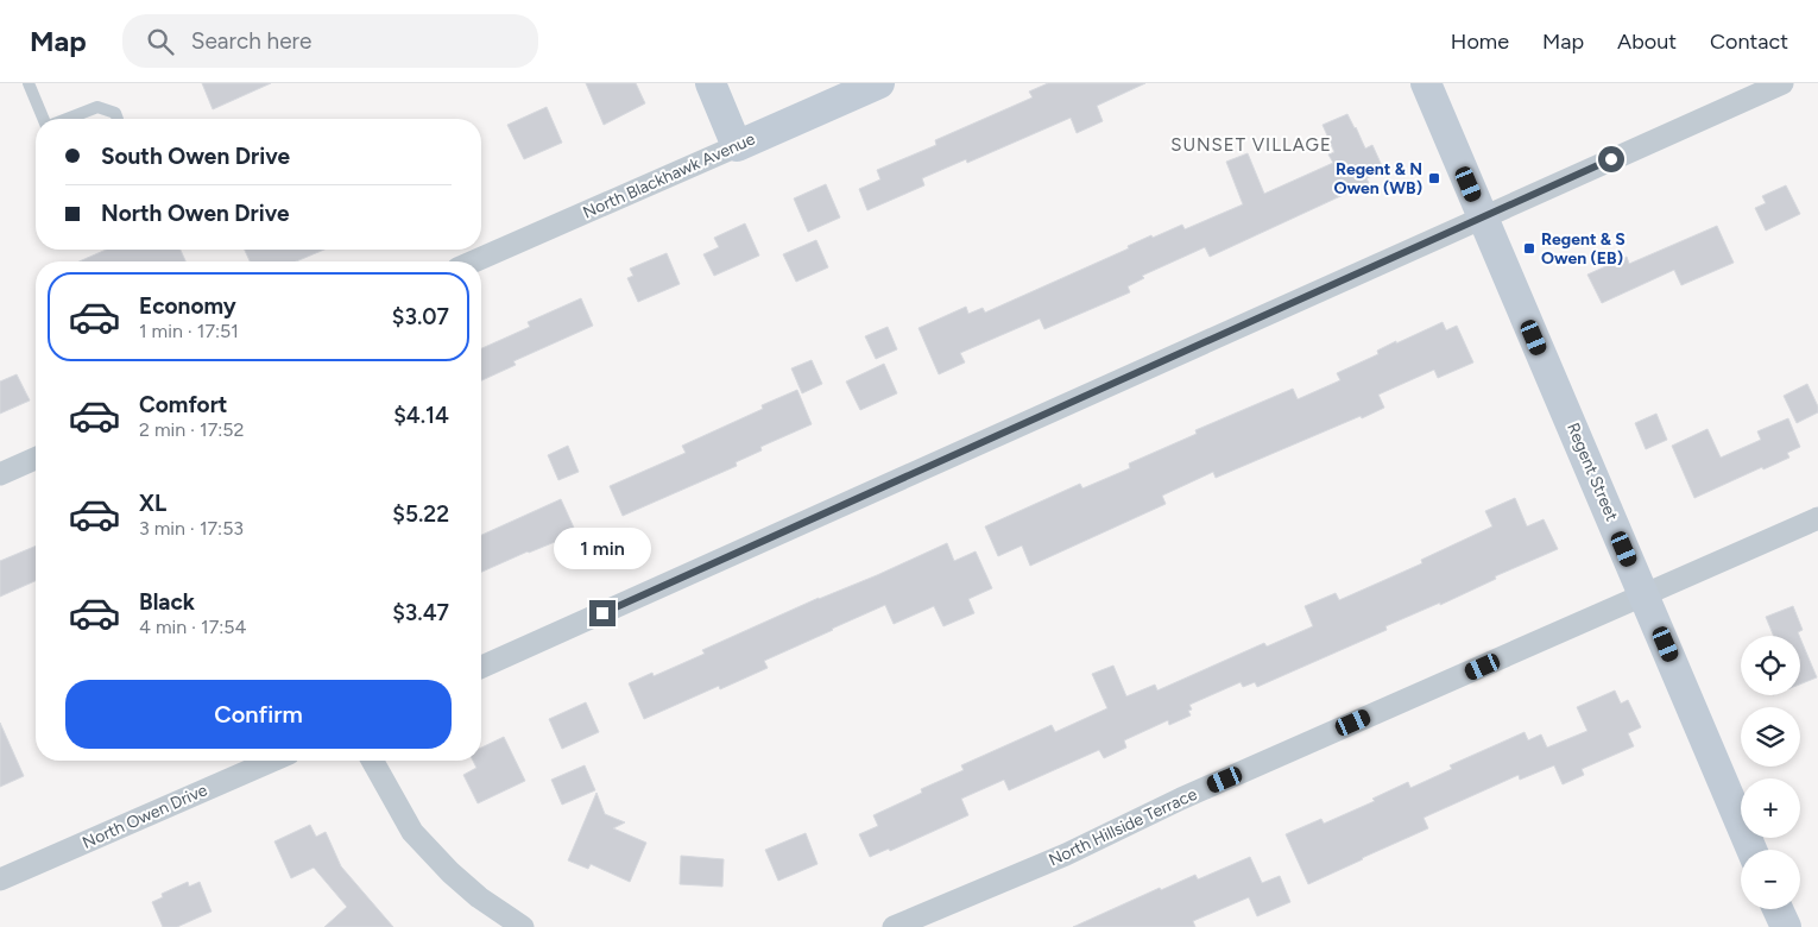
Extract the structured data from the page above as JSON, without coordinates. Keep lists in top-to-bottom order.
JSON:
{
  "streets": {
    "street": [
      "North Blackhawk Avenue",
      "Regent Street",
      "North Owen Drive",
      "North Hillside Terrace"
    ]
  },
  "crossings": [
    ["Regent Street", "North Hillside Terrace"]
  ],
  "districts": ["SUNSET VILLAGE"],
  "places": {
    "transit": ["Regent & N Owen (WB)", "Regent & S Owen (EB)"]
  },
  "page": {
    "header": "Map",
    "search": "Search here",
    "nav": [
      "Home",
      "Map",
      "About",
      "Contact"
    ],
    "banner": ["South Owen Drive", "North Owen Drive"],
    "list": [
      {
        "name": "Economy",
        "note": "1 min · 17:51",
        "value": "$3.07"
      },
      {
        "name": "Comfort",
        "note": "2 min · 17:52",
        "value": "$4.14"
      },
      {
        "name": "XL",
        "note": "3 min · 17:53",
        "value": "$5.22"
      },
      {
        "name": "Black",
        "note": "4 min · 17:54",
        "value": "$3.47"
      }
    ],
    "bubble": "1 min",
    "map_buttons": ["+", "−"],
    "buttons": "Confirm"
  }
}
